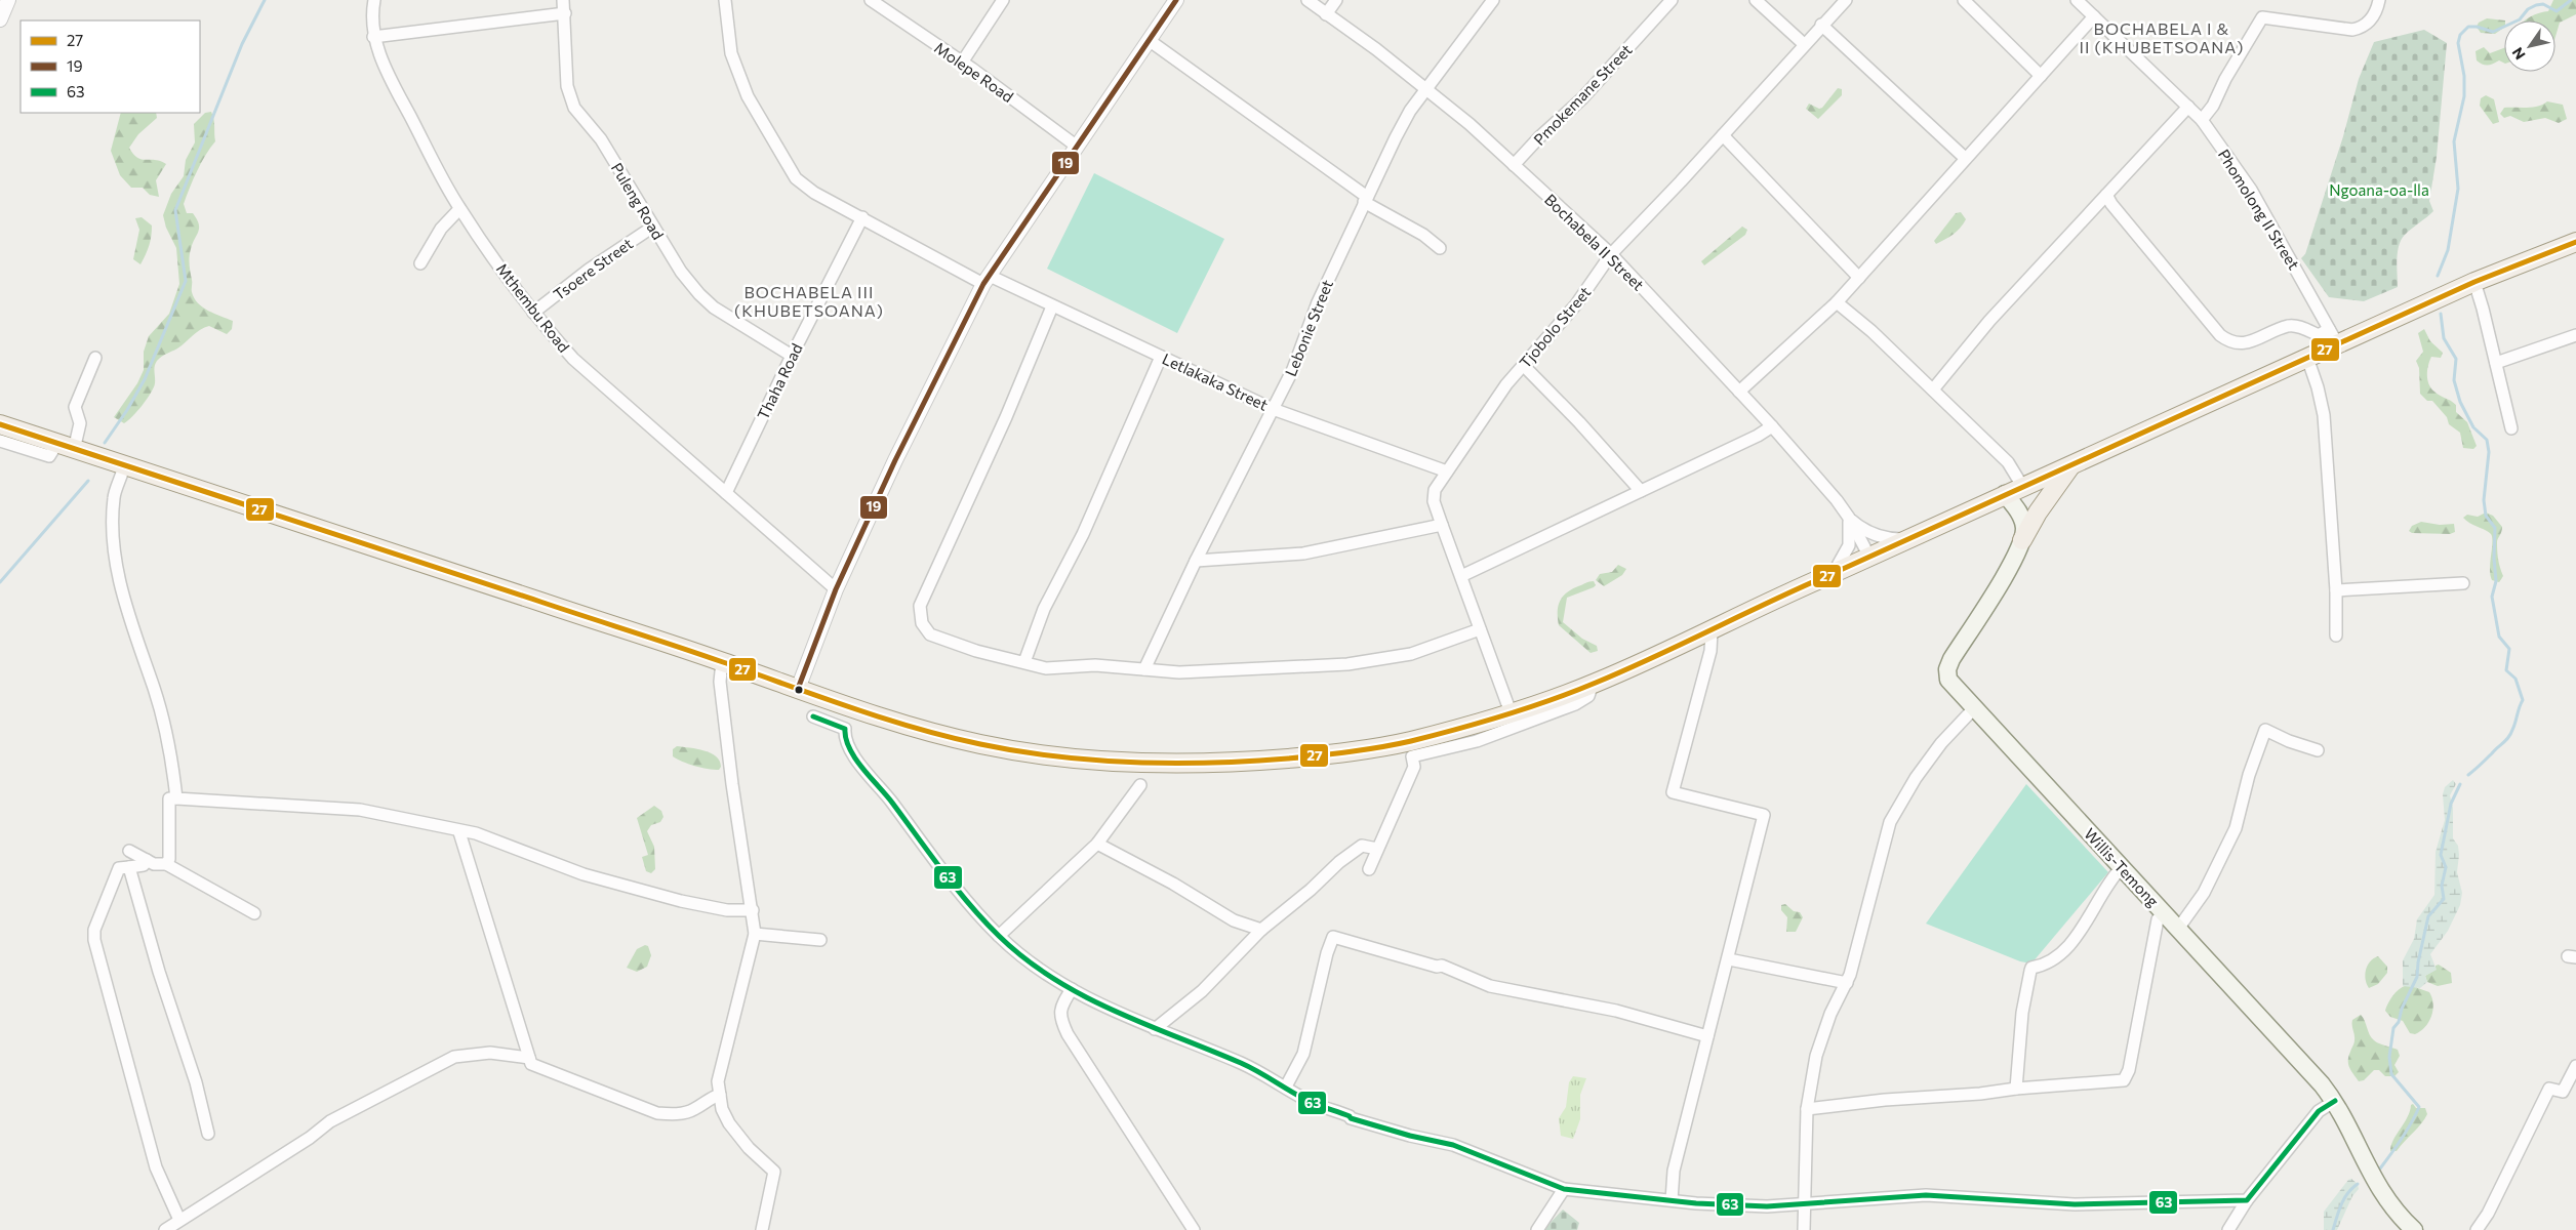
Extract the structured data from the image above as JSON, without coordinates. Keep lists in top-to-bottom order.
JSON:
{
  "streets": {
    "main road": ["Willis-Temong"],
    "street": [
      "Molepe Road",
      "Pmokemane Street",
      "Puleng Road",
      "Phomolong II Street",
      "Bochabela II Street",
      "Tsoere Street",
      "Mthembu Road",
      "Tjobolo Street",
      "Lebonie Street",
      "Thaha Road",
      "Letlakaka Street"
    ]
  },
  "crossings": [
    ["Pmokemane Street", "Bochabela II Street"],
    ["Puleng Road", "Tsoere Street"],
    ["Puleng Road", "Thaha Road"],
    ["Bochabela II Street", "Tjobolo Street"],
    ["Bochabela II Street", "Lebonie Street"],
    ["Tsoere Street", "Mthembu Road"],
    ["Mthembu Road", "Thaha Road"],
    ["Tjobolo Street", "Letlakaka Street"],
    ["Lebonie Street", "Letlakaka Street"],
    ["Thaha Road", "Letlakaka Street"]
  ],
  "districts": ["BOCHABELA I & II (KHUBETSOANA)", "BOCHABELA III (KHUBETSOANA)"],
  "parks": ["Ngoana-oa-lla"],
  "lines": ["transit line 19", "transit line 27", "transit line 63"],
  "legend": ["27", "19", "63"],
  "north": "bottom left"
}
